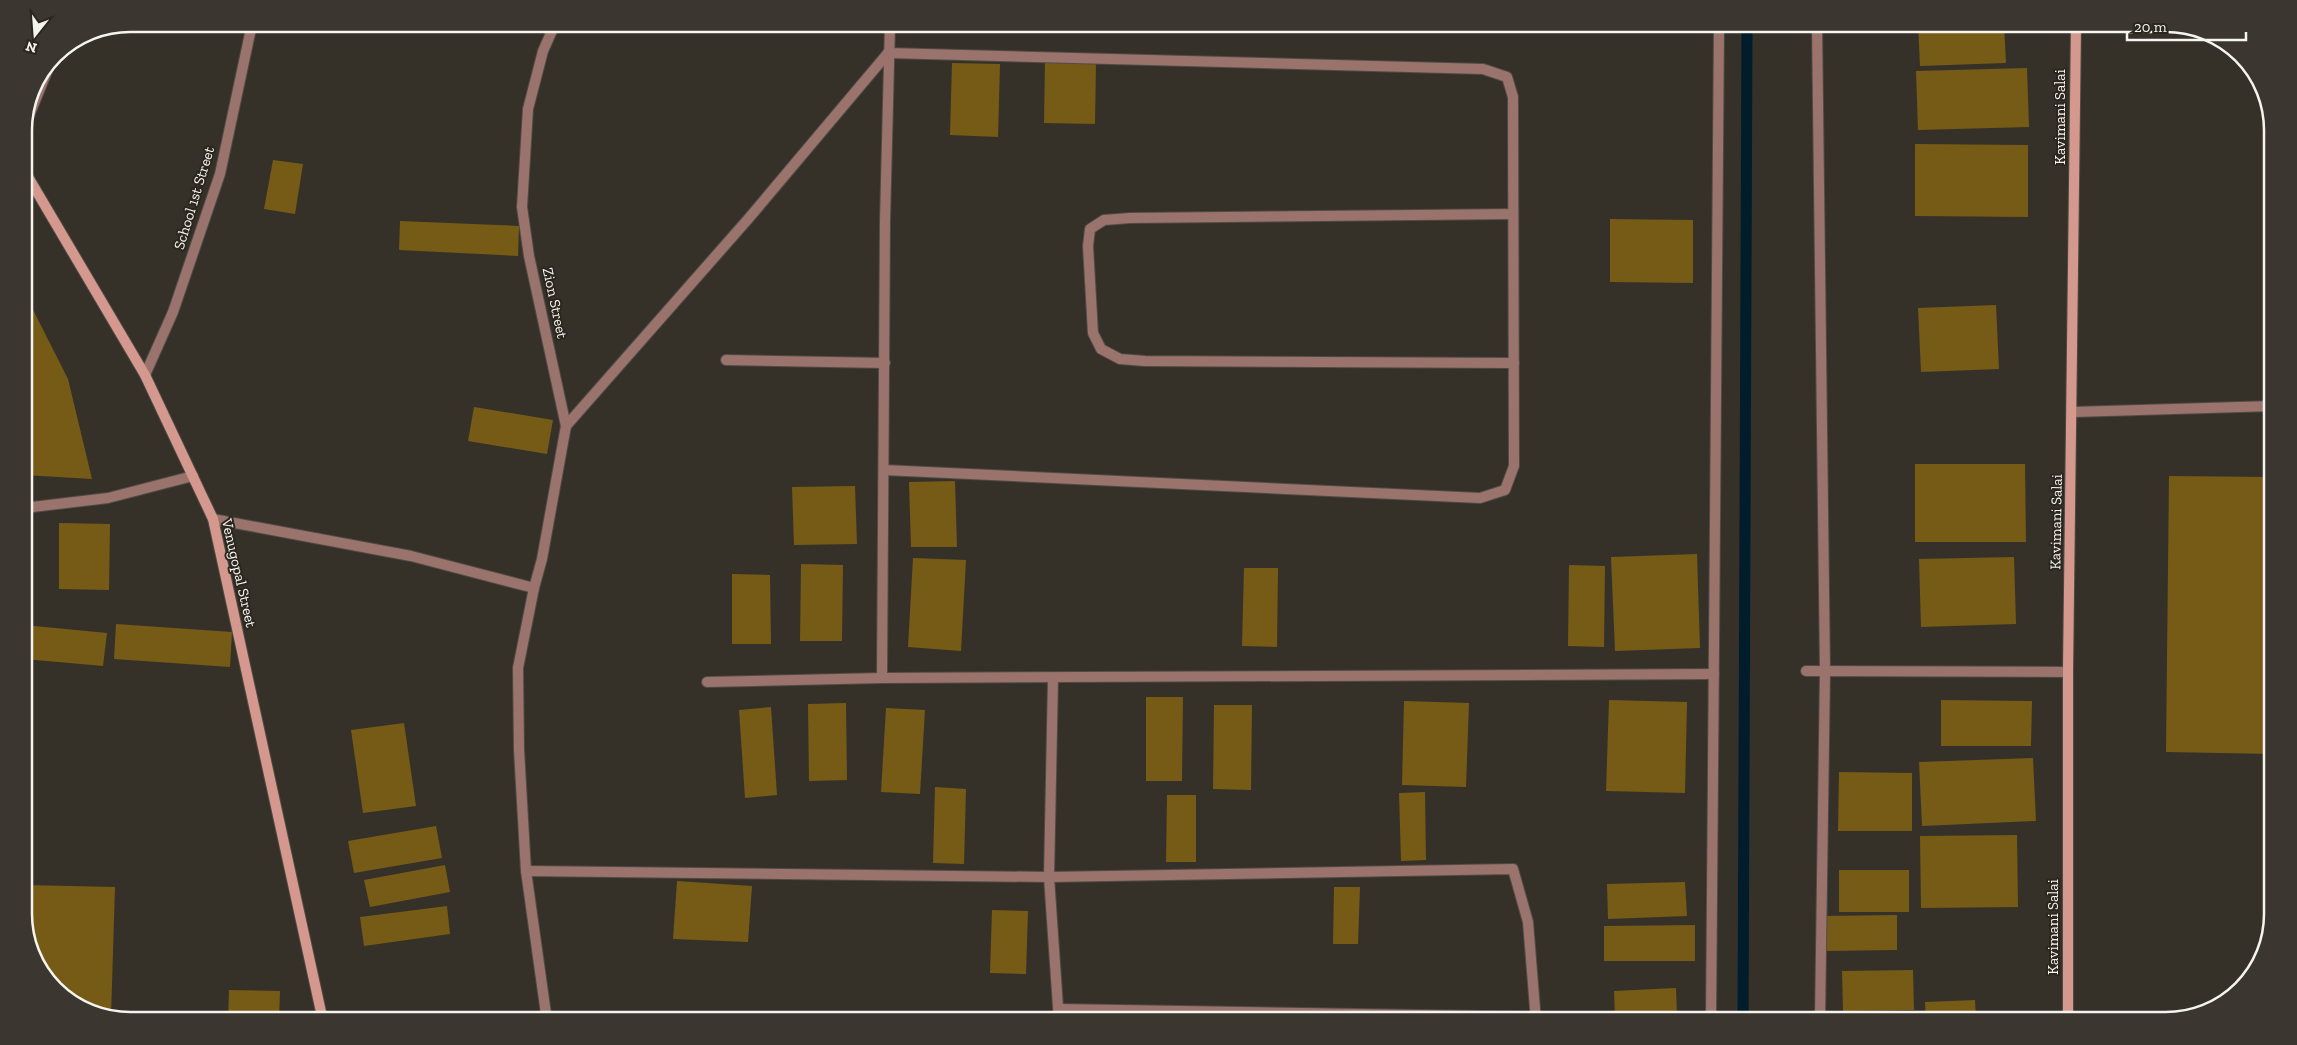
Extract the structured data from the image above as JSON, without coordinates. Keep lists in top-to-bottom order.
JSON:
{
  "streets": {
    "street": [
      "Kavimani Salai",
      "School 1st Street",
      "Zion Street",
      "Venugopal Street"
    ]
  },
  "crossings": [
    ["School 1st Street", "Venugopal Street"]
  ],
  "scale_bar": "20 m",
  "north": "bottom"
}
